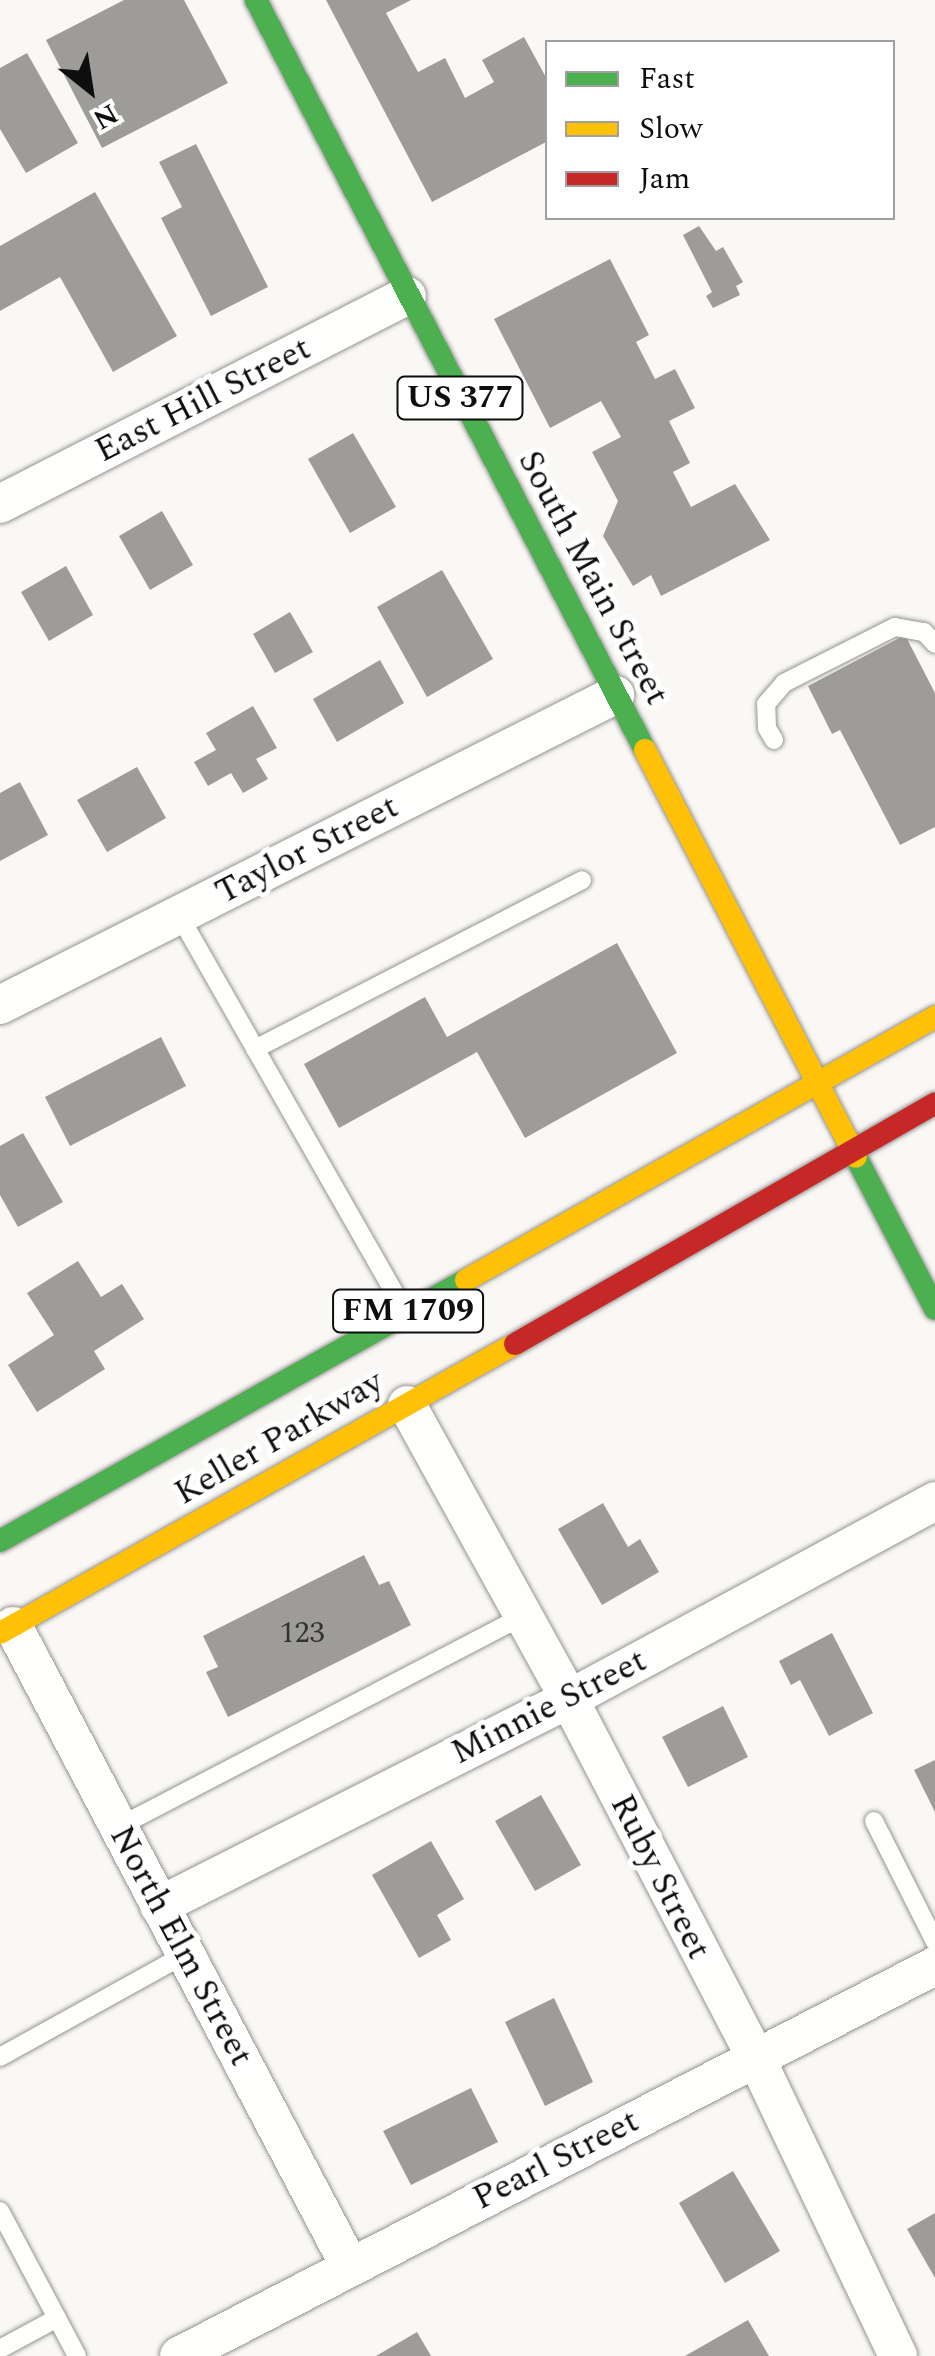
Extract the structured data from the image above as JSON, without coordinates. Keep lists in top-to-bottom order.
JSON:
{
  "streets": {
    "main road": [
      "US 377",
      "South Main Street",
      "FM 1709",
      "Keller Parkway"
    ],
    "street": [
      "East Hill Street",
      "Taylor Street",
      "Minnie Street",
      "Ruby Street",
      "North Elm Street",
      "Pearl Street"
    ]
  },
  "crossings": [
    ["US 377", "South Main Street"],
    ["US 377", "FM 1709"],
    ["US 377", "Keller Parkway"],
    ["East Hill Street", "South Main Street"],
    ["South Main Street", "Taylor Street"],
    ["South Main Street", "FM 1709"],
    ["South Main Street", "Keller Parkway"],
    ["FM 1709", "Keller Parkway"],
    ["Keller Parkway", "Ruby Street"],
    ["Keller Parkway", "North Elm Street"],
    ["Minnie Street", "Ruby Street"],
    ["Minnie Street", "North Elm Street"],
    ["Ruby Street", "Pearl Street"],
    ["North Elm Street", "Pearl Street"]
  ],
  "house_numbers": ["123"],
  "legend": ["Fast", "Slow", "Jam"],
  "north": "bottom right"
}
